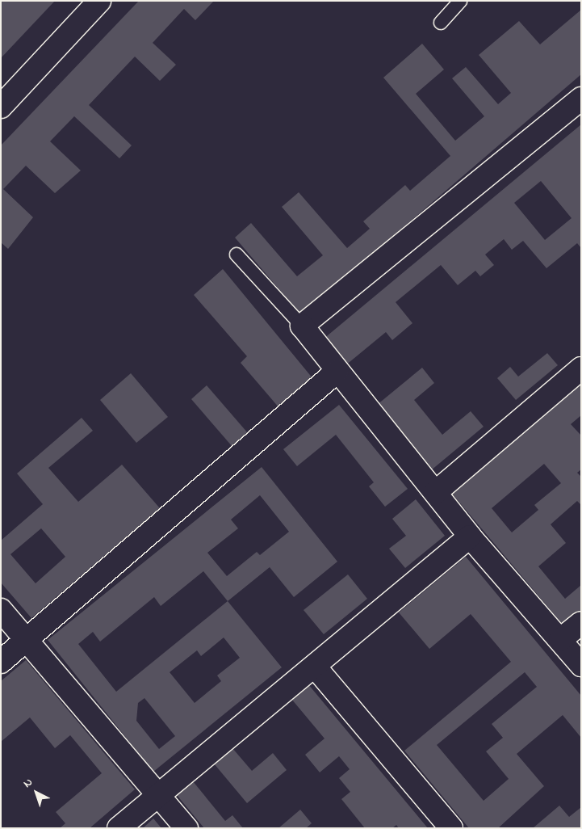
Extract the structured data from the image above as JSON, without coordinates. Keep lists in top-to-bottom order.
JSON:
{
  "north": "top left"
}
